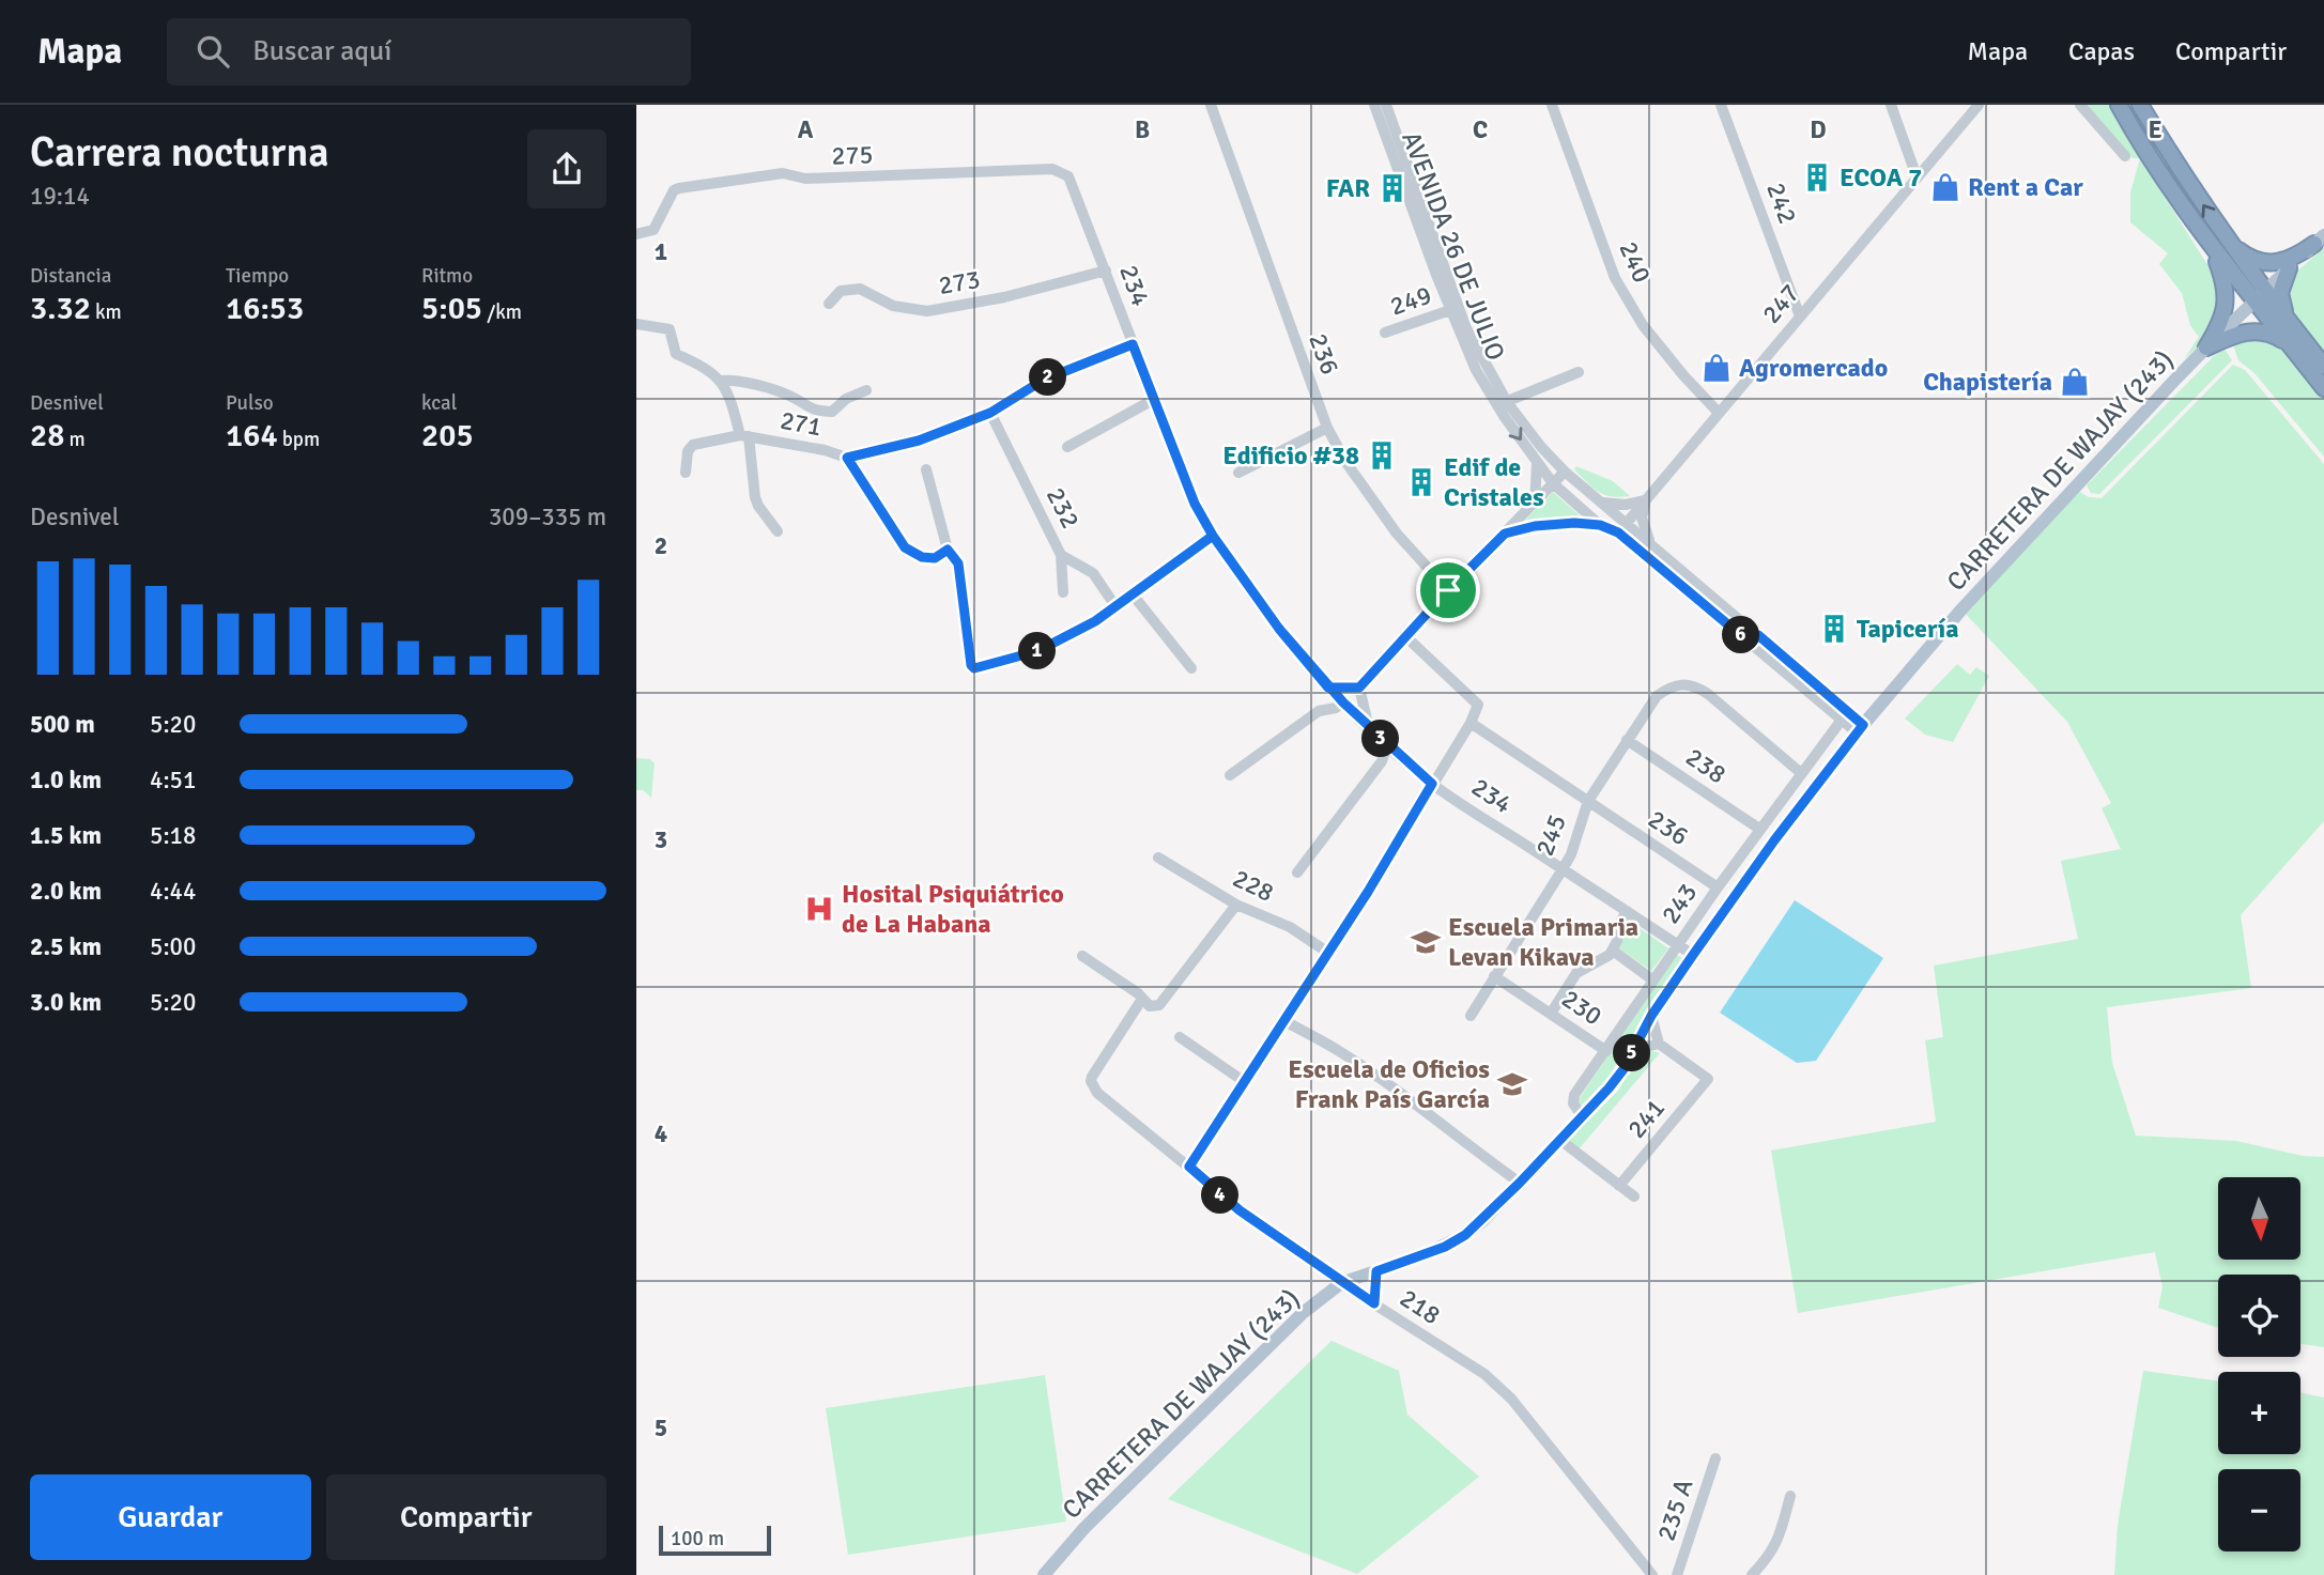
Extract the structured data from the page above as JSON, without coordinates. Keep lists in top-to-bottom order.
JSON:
{
  "streets": {
    "main road": ["CARRETERA DE WAJAY (243)"],
    "street": [
      "275",
      "242",
      "AVENIDA 26 DE JULIO",
      "240",
      "273",
      "234",
      "249",
      "247",
      "236",
      "271",
      "232",
      "238",
      "245",
      "228",
      "243",
      "230",
      "241",
      "218",
      "235 A"
    ]
  },
  "crossings": [
    ["275", "234"],
    ["242", "247"],
    ["AVENIDA 26 DE JULIO", "249"],
    ["AVENIDA 26 DE JULIO", "247"],
    ["AVENIDA 26 DE JULIO", "CARRETERA DE WAJAY (243)"],
    ["AVENIDA 26 DE JULIO", "243"],
    ["240", "247"],
    ["273", "234"],
    ["234", "271"],
    ["234", "CARRETERA DE WAJAY (243)"],
    ["234", "245"],
    ["234", "243"],
    ["236", "245"],
    ["236", "243"],
    ["271", "232"],
    ["CARRETERA DE WAJAY (243)", "243"],
    ["CARRETERA DE WAJAY (243)", "218"],
    ["238", "245"],
    ["238", "243"],
    ["245", "243"],
    ["245", "230"],
    ["243", "230"]
  ],
  "places": {
    "building": [
      "ECOA 7",
      "FAR",
      "Edificio #38",
      "Edif de Cristales",
      "Tapicería"
    ],
    "shop": ["Rent a Car", "Agromercado", "Chapistería"],
    "hospital": ["Hosital Psiquiátrico de La Habana"],
    "school or university": ["Escuela Primaria Levan Kikava", "Escuela de Oficios Frank País García"]
  },
  "scale_bar": "100 m",
  "north": "bottom",
  "page": {
    "header": "Mapa",
    "search": "Buscar aquí",
    "nav": ["Mapa", "Capas", "Compartir"],
    "heading": ["Carrera nocturna", "19:14"],
    "stats": [
      ["Distancia", "3.32 km"],
      ["Tiempo", "16:53"],
      ["Ritmo", "5:05 /km"],
      ["Desnivel", "28 m"],
      ["Pulso", "164 bpm"],
      ["kcal", "205"]
    ],
    "pins": [
      "2",
      "6",
      "1",
      "3",
      "5",
      "4"
    ],
    "chart": ["Desnivel", "309–335 m"],
    "list": [
      {
        "name": "500 m",
        "note": "5:20"
      },
      {
        "name": "1.0 km",
        "note": "4:51"
      },
      {
        "name": "1.5 km",
        "note": "5:18"
      },
      {
        "name": "2.0 km",
        "note": "4:44"
      },
      {
        "name": "2.5 km",
        "note": "5:00"
      },
      {
        "name": "3.0 km",
        "note": "5:20"
      }
    ],
    "map_buttons": ["+", "−"],
    "buttons": ["Guardar", "Compartir"],
    "scale": "100 m"
  },
  "grid": {
    "columns": [
      "A",
      "B",
      "C",
      "D",
      "E"
    ],
    "rows": [
      "1",
      "2",
      "3",
      "4",
      "5"
    ]
  }
}
